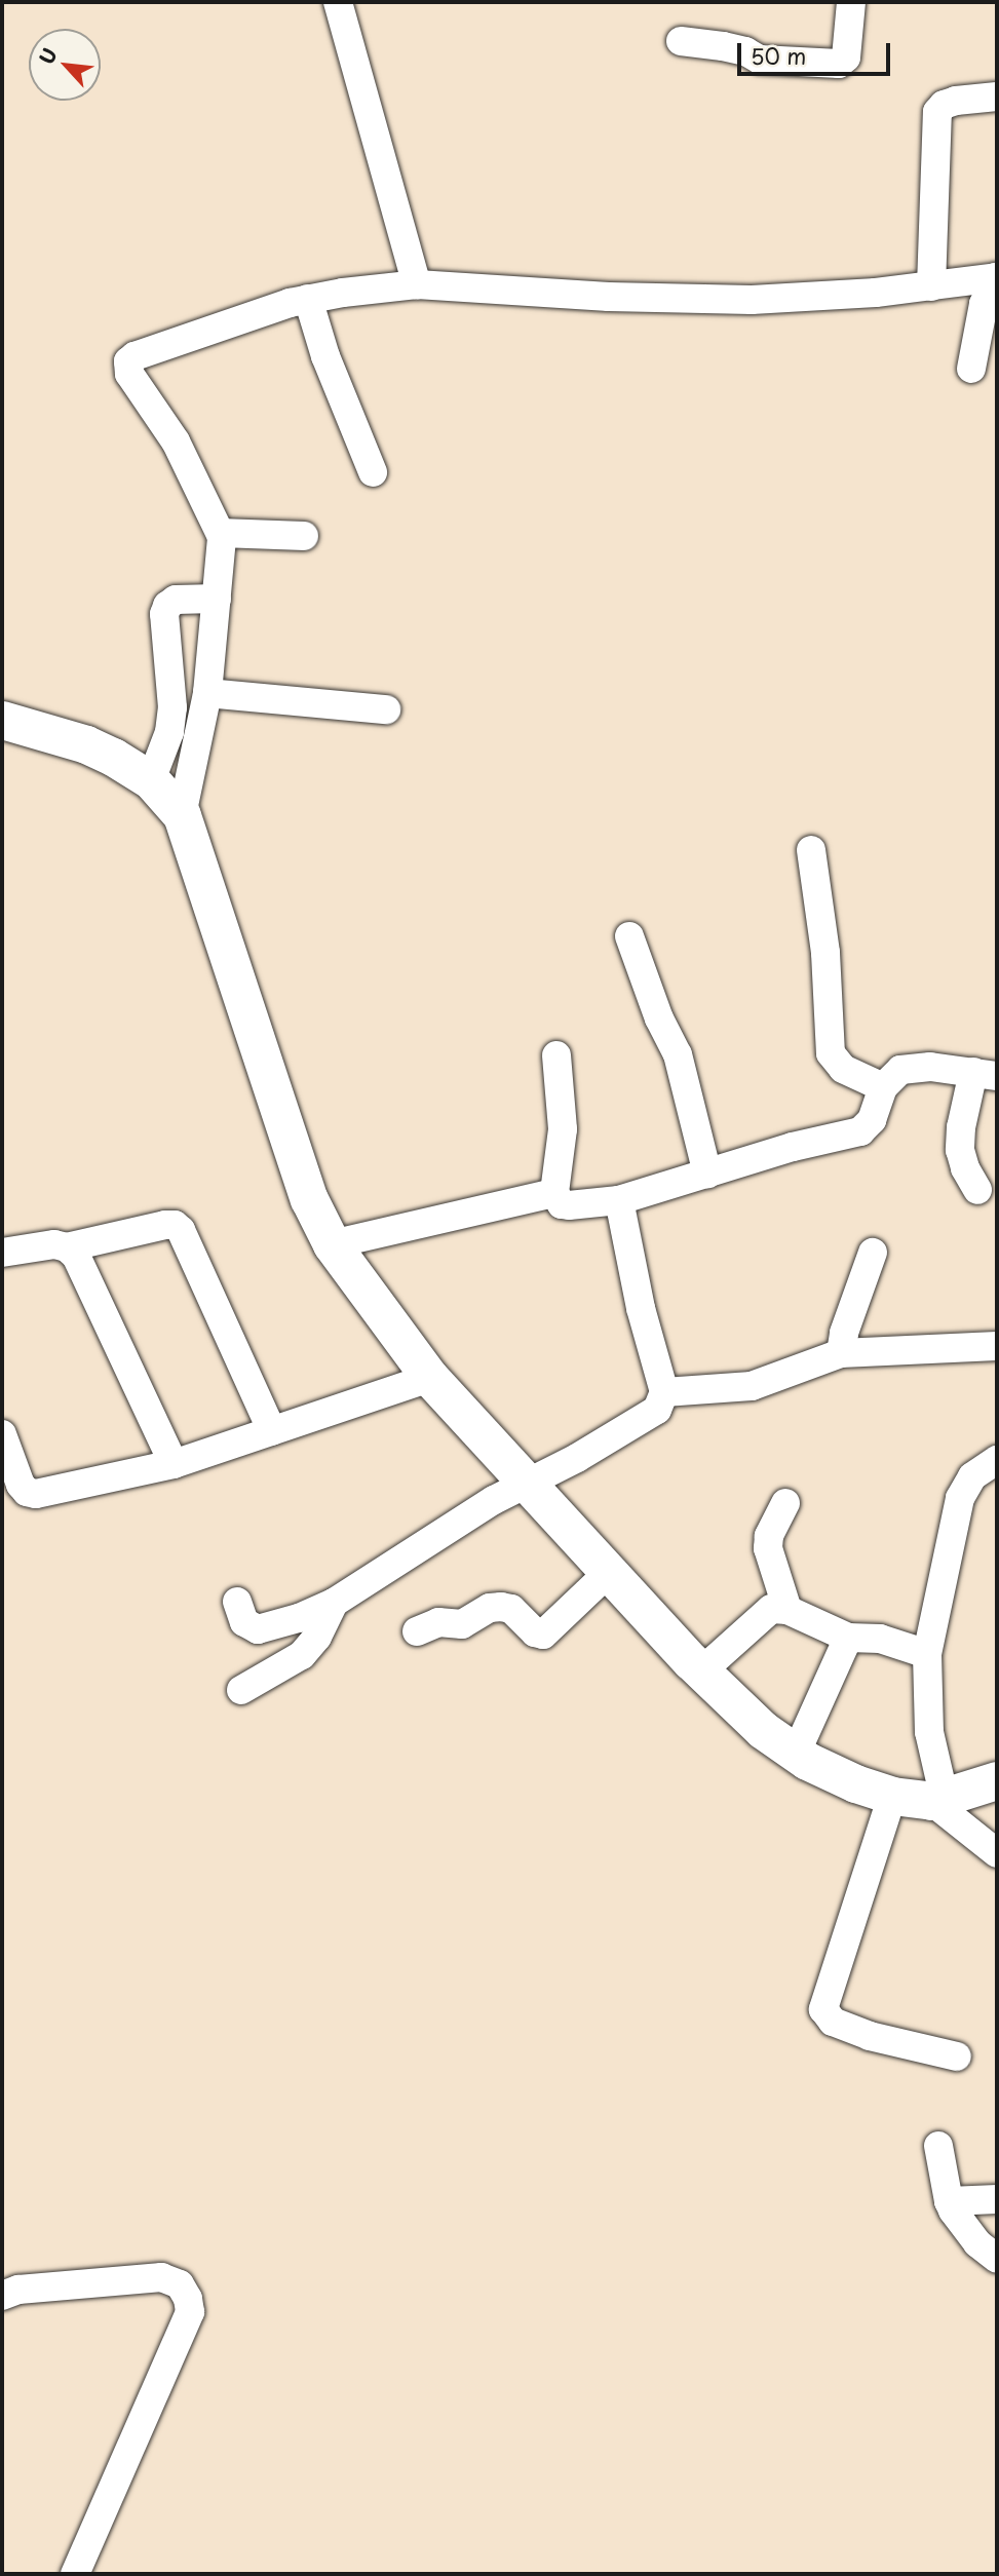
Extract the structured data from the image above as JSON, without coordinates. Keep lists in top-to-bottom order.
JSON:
{
  "scale_bar": "50 m",
  "north": "top left"
}
